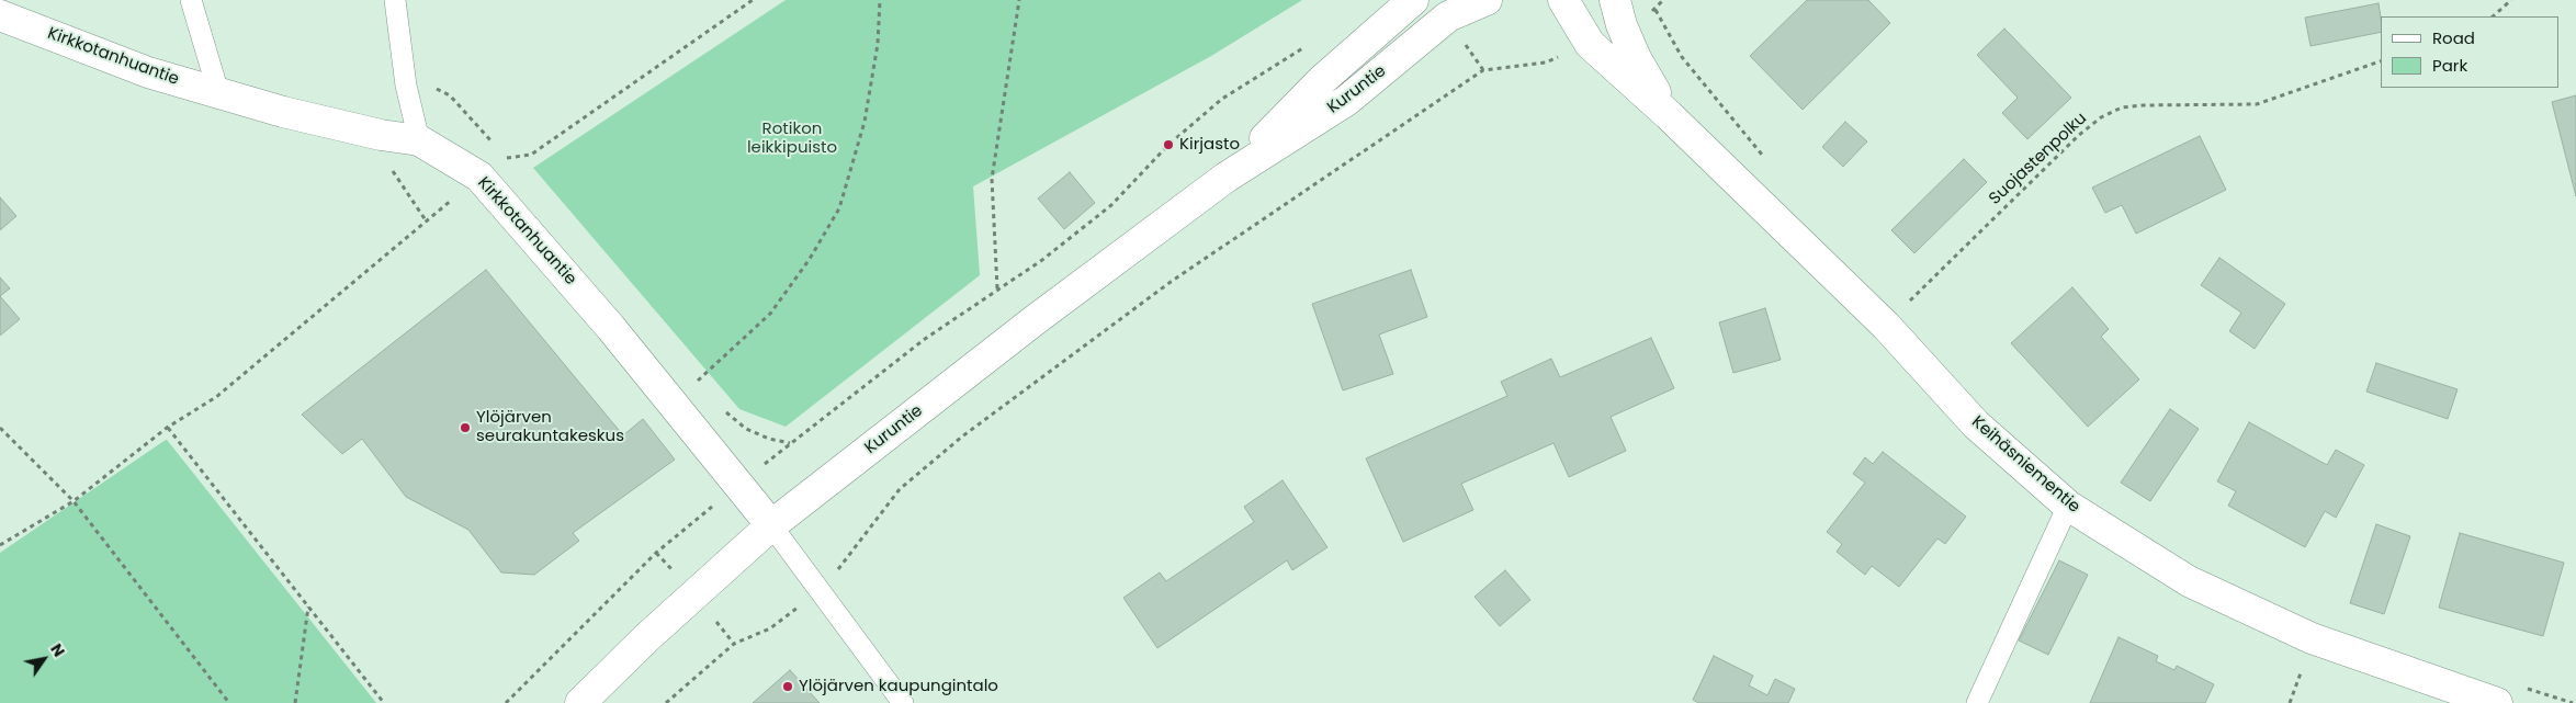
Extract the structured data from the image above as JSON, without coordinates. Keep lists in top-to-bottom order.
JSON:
{
  "streets": {
    "street": ["Kirkkotanhuantie", "Kuruntie", "Keihäsniementie"],
    "path": ["Suojastenpolku"]
  },
  "crossings": [
    ["Kirkkotanhuantie", "Kuruntie"]
  ],
  "parks": ["Rotikon leikkipuisto"],
  "places": ["Kirjasto", "Ylöjärven seurakuntakeskus", "Ylöjärven kaupungintalo"],
  "legend": ["Road", "Park"],
  "north": "top right"
}
